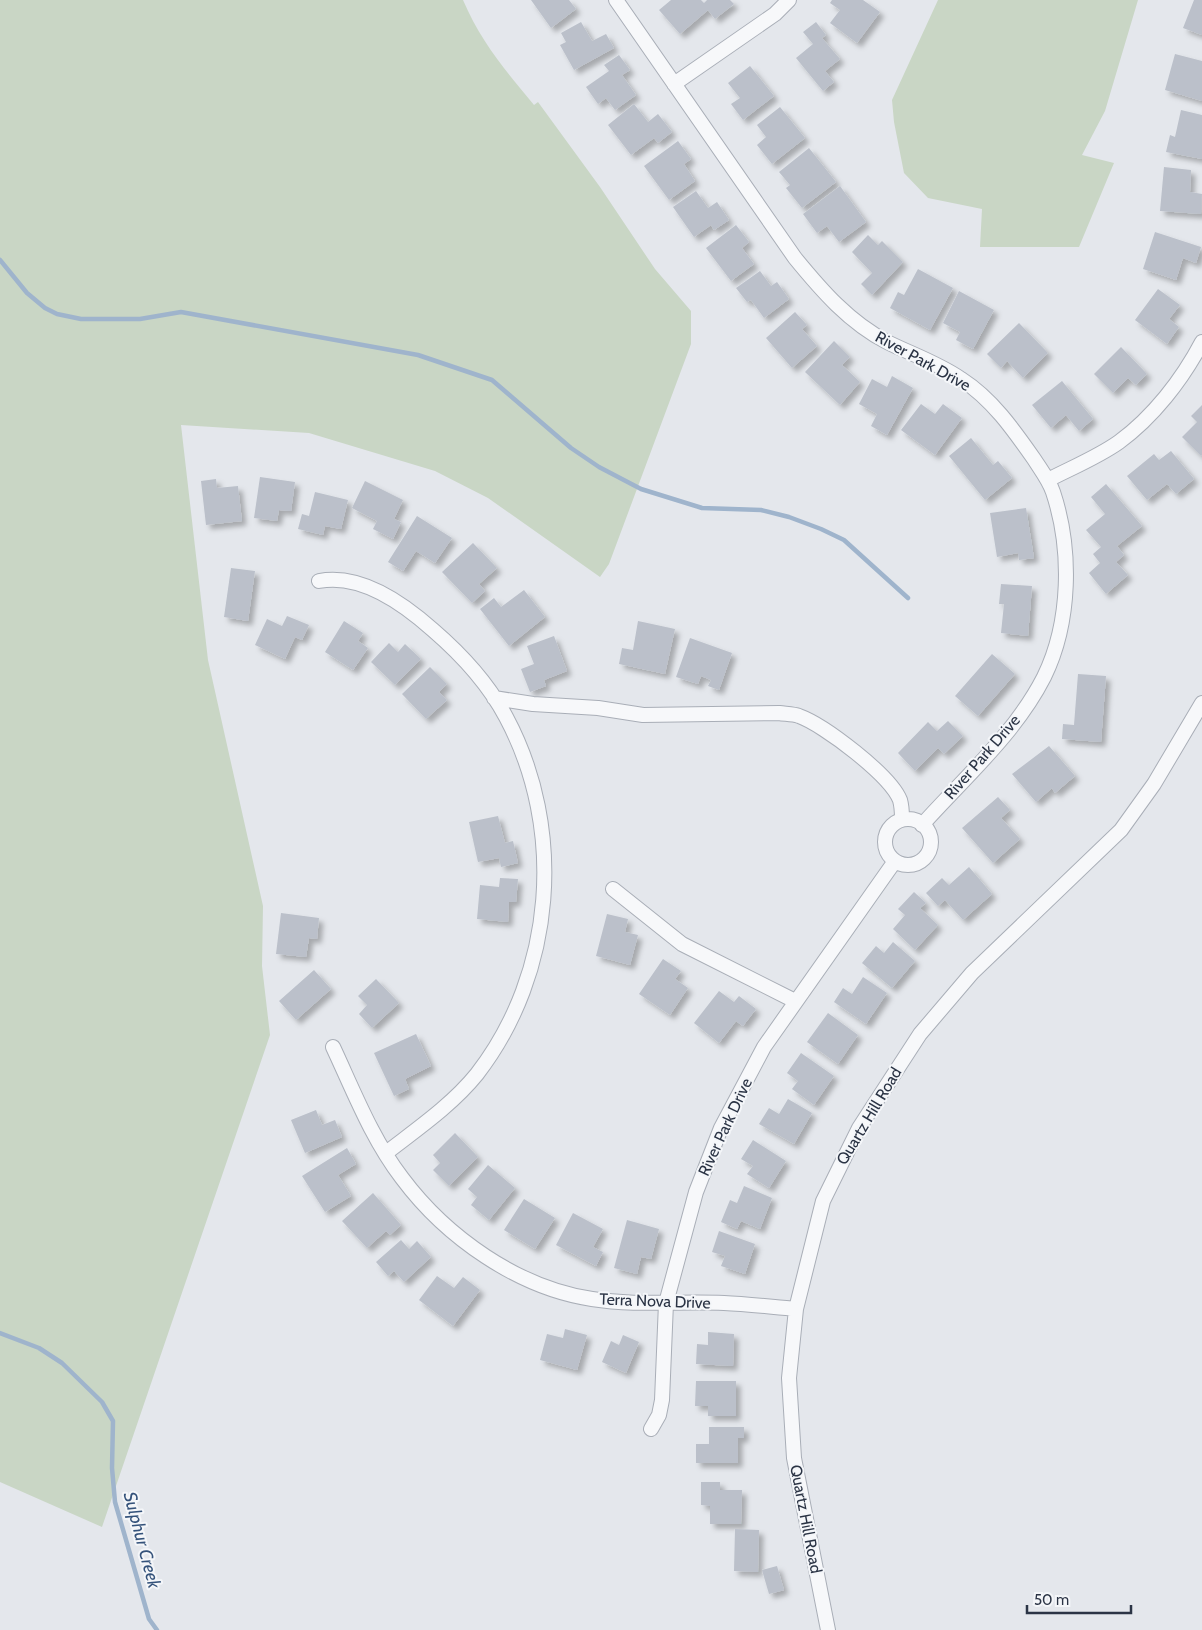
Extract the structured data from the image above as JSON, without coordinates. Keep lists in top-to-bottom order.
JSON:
{
  "streets": {
    "street": ["River Park Drive", "Quartz Hill Road", "Terra Nova Drive"]
  },
  "crossings": [
    ["River Park Drive", "Terra Nova Drive"],
    ["Quartz Hill Road", "Terra Nova Drive"]
  ],
  "water": ["Sulphur Creek"],
  "scale_bar": "50 m"
}
